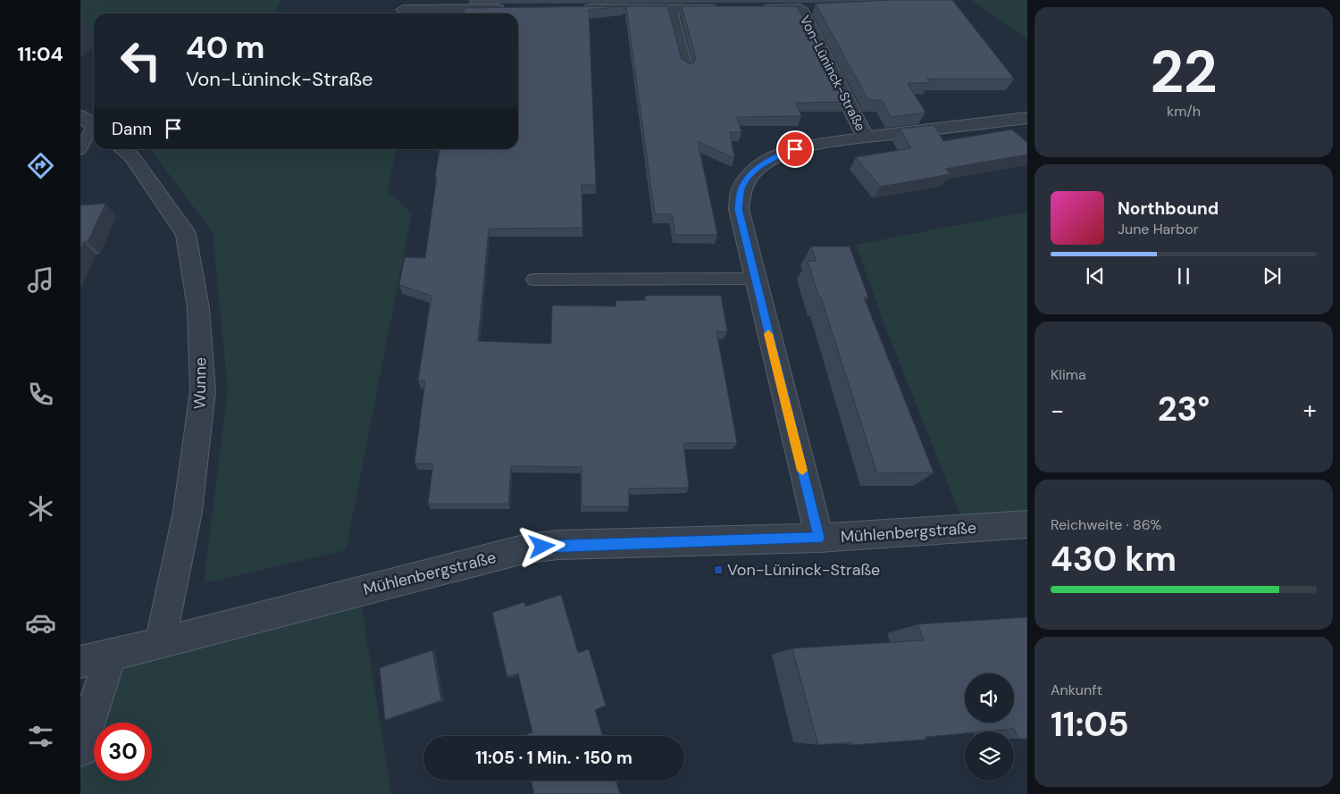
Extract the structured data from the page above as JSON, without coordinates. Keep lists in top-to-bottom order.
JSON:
{
  "streets": {
    "street": ["Von-Lüninck-Straße", "Wunne", "Mühlenbergstraße"]
  },
  "crossings": [
    ["Von-Lüninck-Straße", "Mühlenbergstraße"],
    ["Wunne", "Mühlenbergstraße"]
  ],
  "places": {
    "transit": ["Von-Lüninck-Straße"]
  },
  "page": {
    "tabs": "11:04",
    "tile": [
      ["22", "km/h"],
      "Klima",
      ["Reichweite · 86%", "430 km"],
      ["Ankunft", "11:05"]
    ],
    "turn": ["40 m", "Von-Lüninck-Straße"],
    "then": "Dann",
    "song": ["Northbound", "June Harbor"],
    "heat": ["−", "23°", "+"],
    "limit": "30",
    "trip": "11:05 · 1 Min. · 150 m"
  }
}
